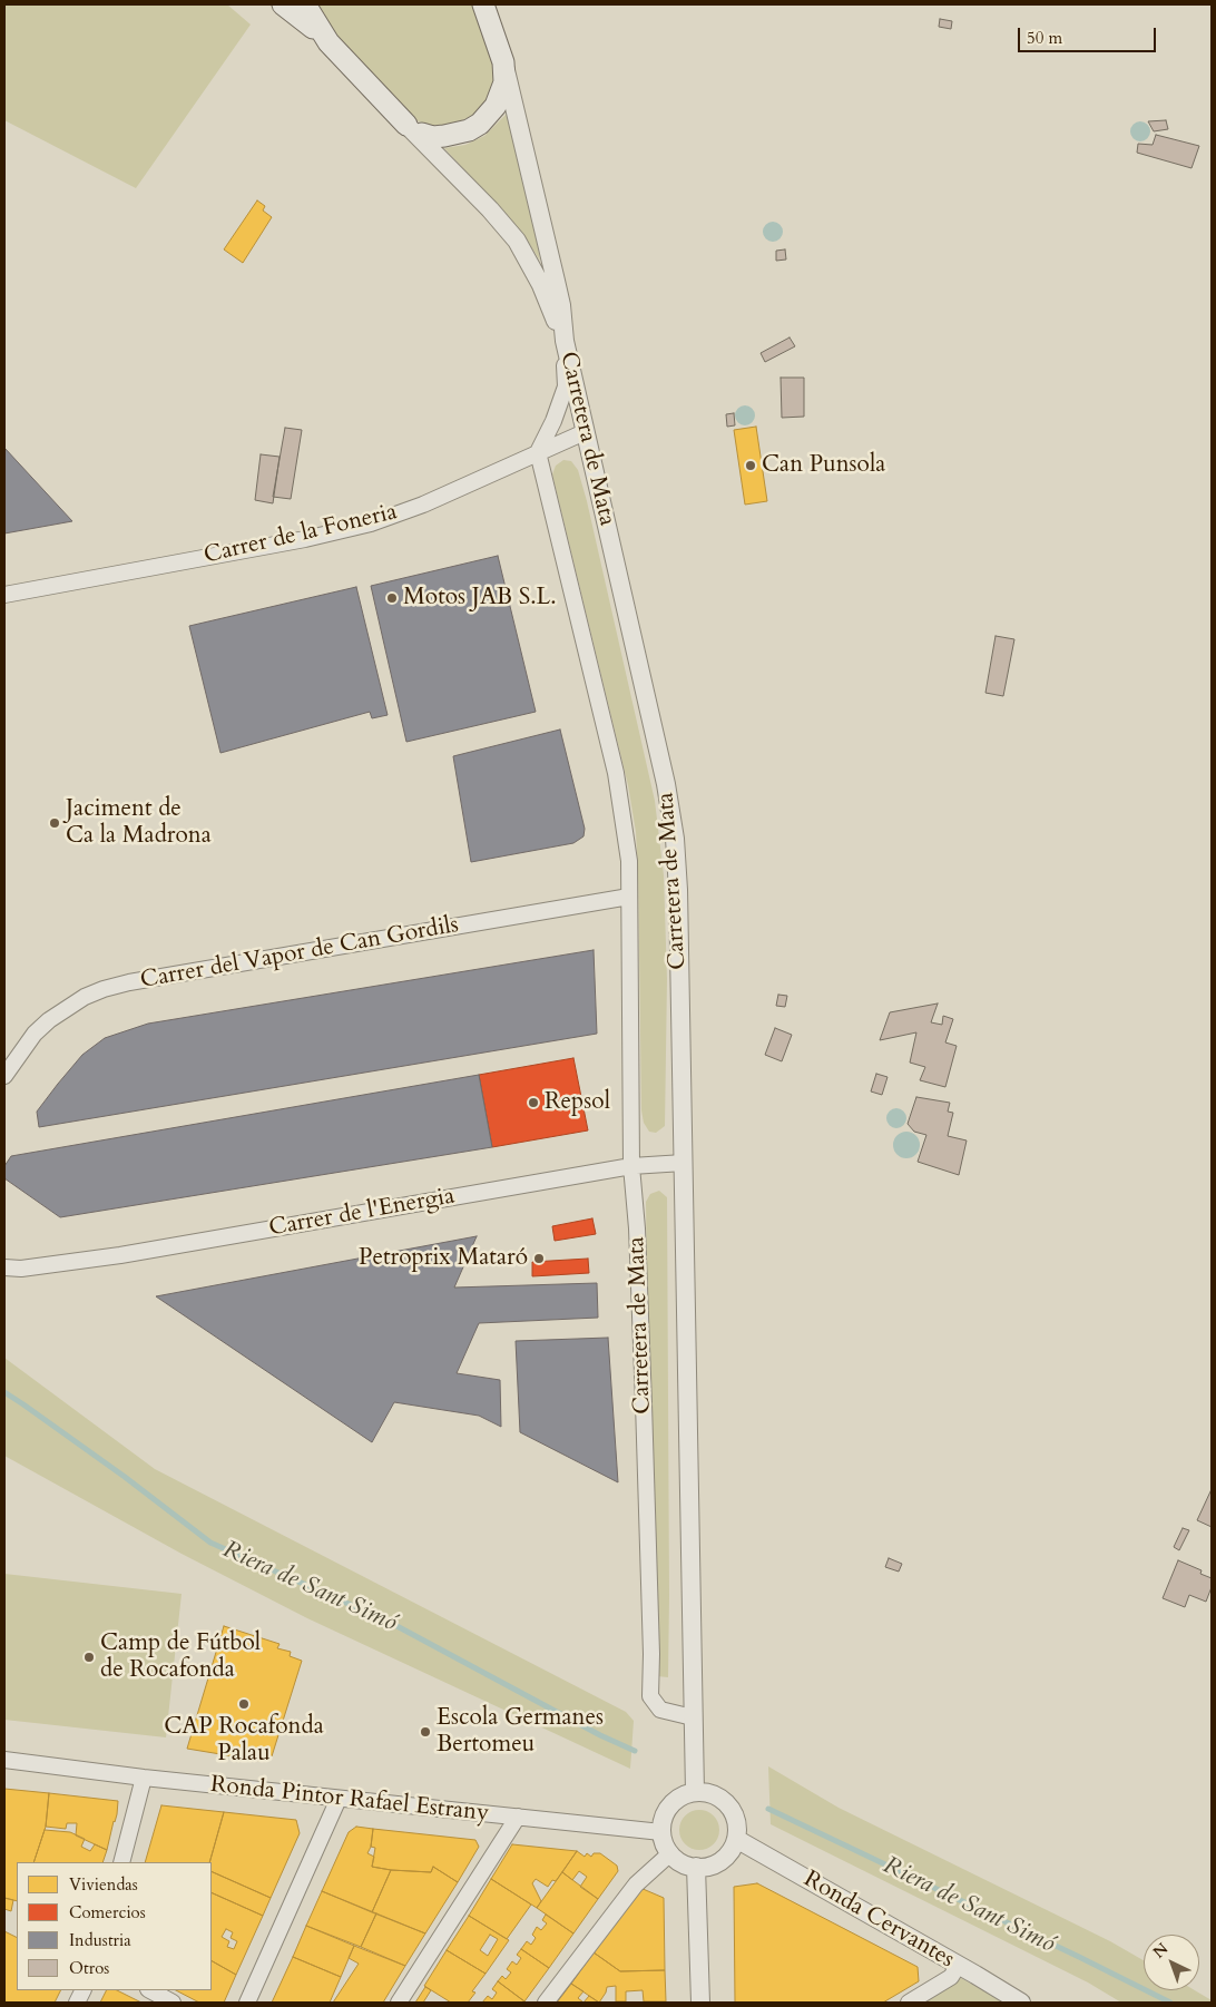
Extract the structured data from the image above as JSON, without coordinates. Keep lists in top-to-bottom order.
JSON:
{
  "streets": {
    "street": [
      "Carretera de Mata",
      "Carrer de la Foneria",
      "Carrer del Vapor de Can Gordils",
      "Carrer de l'Energia",
      "Ronda Pintor Rafael Estrany",
      "Ronda Cervantes"
    ]
  },
  "crossings": [
    ["Carretera de Mata", "Carrer de la Foneria"],
    ["Carretera de Mata", "Carrer del Vapor de Can Gordils"],
    ["Carretera de Mata", "Carrer de l'Energia"],
    ["Carretera de Mata", "Ronda Pintor Rafael Estrany"],
    ["Carretera de Mata", "Ronda Cervantes"],
    ["Ronda Pintor Rafael Estrany", "Ronda Cervantes"]
  ],
  "water": ["Riera de Sant Simó"],
  "places": [
    "Can Punsola",
    "Motos JAB S.L.",
    "Jaciment de Ca la Madrona",
    "Repsol",
    "Petroprix Mataró",
    "Camp de Fútbol de Rocafonda",
    "CAP Rocafonda Palau",
    "Escola Germanes Bertomeu"
  ],
  "legend": [
    "Viviendas",
    "Comercios",
    "Industria",
    "Otros"
  ],
  "scale_bar": "50 m",
  "north": "top left"
}
